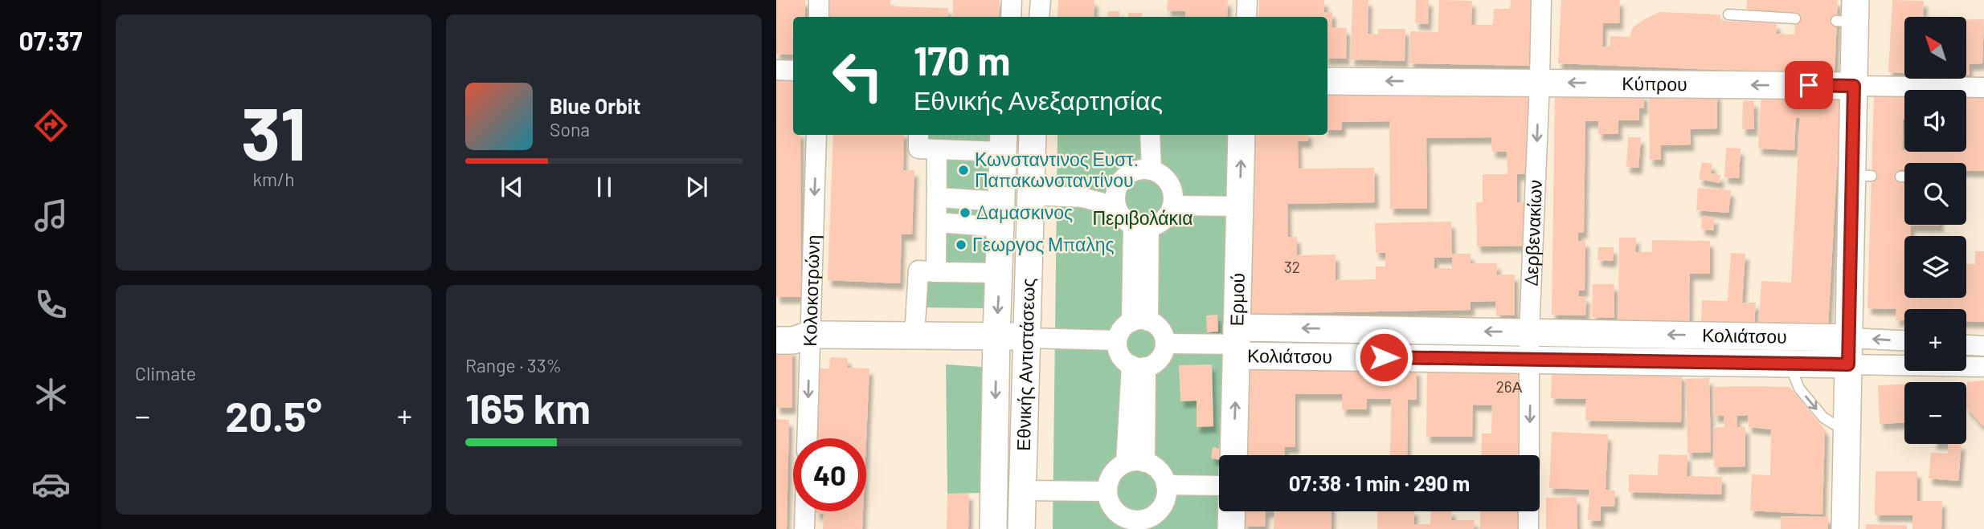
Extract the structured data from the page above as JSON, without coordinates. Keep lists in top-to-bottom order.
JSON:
{
  "streets": {
    "street": [
      "Κύπρου",
      "Δερβενακίων",
      "Κολοκοτρώνη",
      "Ερμού",
      "Κολιάτσου",
      "Εθνικής Αντιστάσεως"
    ]
  },
  "crossings": [
    ["Κύπρου", "Δερβενακίων"],
    ["Δερβενακίων", "Κολιάτσου"],
    ["Ερμού", "Κολιάτσου"]
  ],
  "one_way": ["Κύπρου", "Δερβενακίων"],
  "parks": ["Περιβολάκια"],
  "places": ["Κωνσταντινος Ευστ. Παπακωνσταντίνου", "Δαμασκινος", "Γεωργος Μπαλης"],
  "house_numbers": ["32", "26Α"],
  "north": "top left",
  "page": {
    "tabs": "07:37",
    "tile": [
      ["31", "km/h"],
      "Climate",
      ["Range · 33%", "165 km"]
    ],
    "map_buttons": ["+", "−"],
    "turn": ["170 m", "Εθνικής Ανεξαρτησίας"],
    "song": ["Blue Orbit", "Sona"],
    "heat": ["−", "20.5°", "+"],
    "limit": "40",
    "trip": "07:38 · 1 min · 290 m"
  }
}
